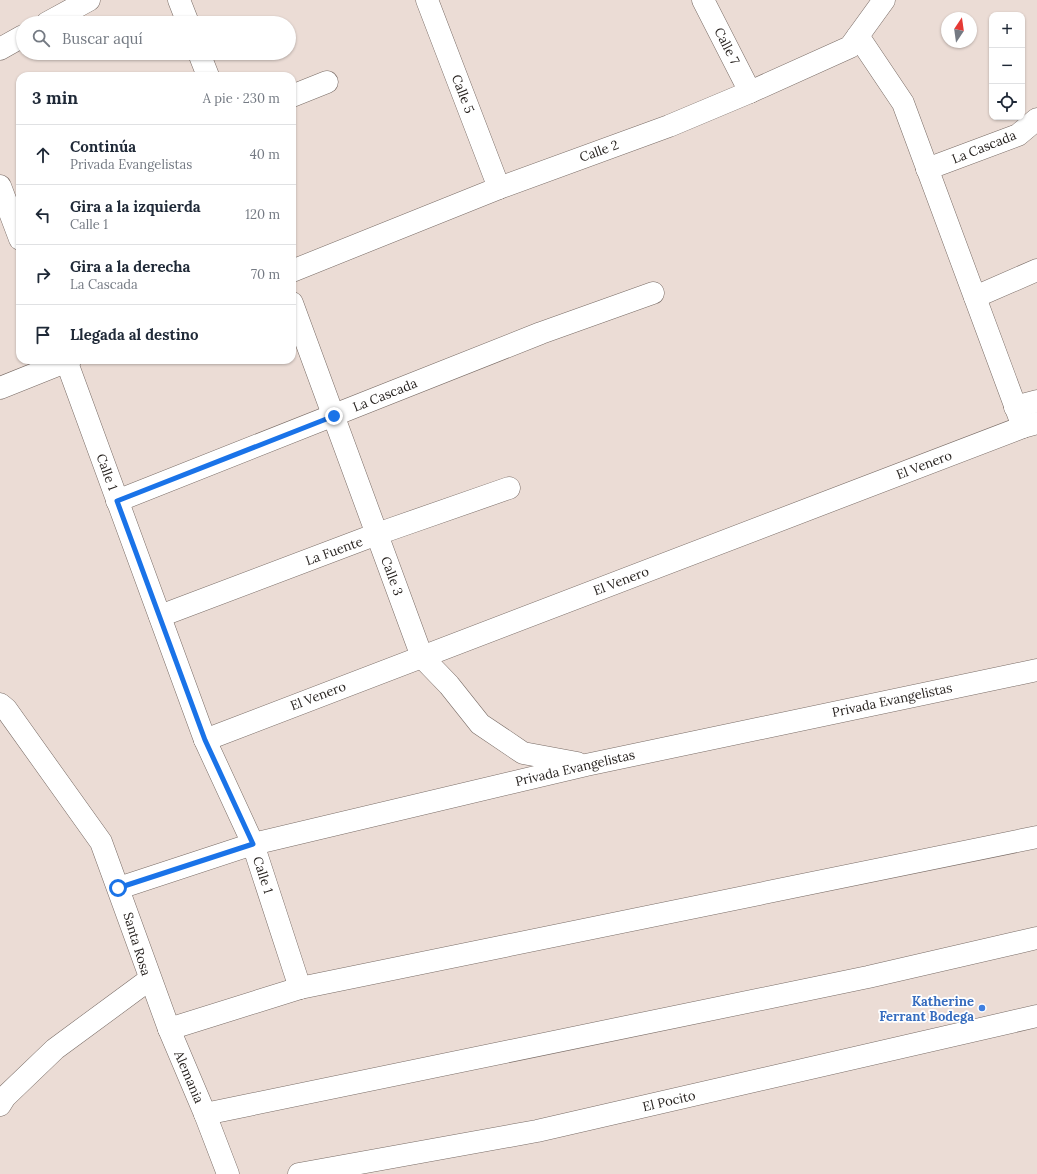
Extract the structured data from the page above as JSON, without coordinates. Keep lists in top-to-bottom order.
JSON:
{
  "streets": {
    "street": [
      "Calle 7",
      "Calle 5",
      "La Cascada",
      "Calle 2",
      "El Venero",
      "Calle 1",
      "La Fuente",
      "Calle 3",
      "Privada Evangelistas",
      "Santa Rosa",
      "Alemania",
      "El Pocito"
    ]
  },
  "crossings": [
    ["Calle 7", "Calle 2"],
    ["Calle 5", "Calle 2"],
    ["La Cascada", "Calle 1"],
    ["La Cascada", "Calle 3"],
    ["El Venero", "Calle 1"],
    ["El Venero", "Calle 3"],
    ["Calle 1", "La Fuente"],
    ["Calle 1", "Privada Evangelistas"],
    ["La Fuente", "Calle 3"],
    ["Calle 3", "Privada Evangelistas"],
    ["Privada Evangelistas", "Santa Rosa"],
    ["Santa Rosa", "Alemania"]
  ],
  "places": ["Katherine Ferrant Bodega"],
  "north": "top",
  "page": {
    "map_buttons": ["+", "−"],
    "search": "Buscar aquí",
    "heading": ["3 min", "A pie · 230 m"],
    "list": [
      ["Continúa", "Privada Evangelistas", "40 m"],
      ["Gira a la izquierda", "Calle 1", "120 m"],
      ["Gira a la derecha", "La Cascada", "70 m"],
      "Llegada al destino"
    ]
  }
}
